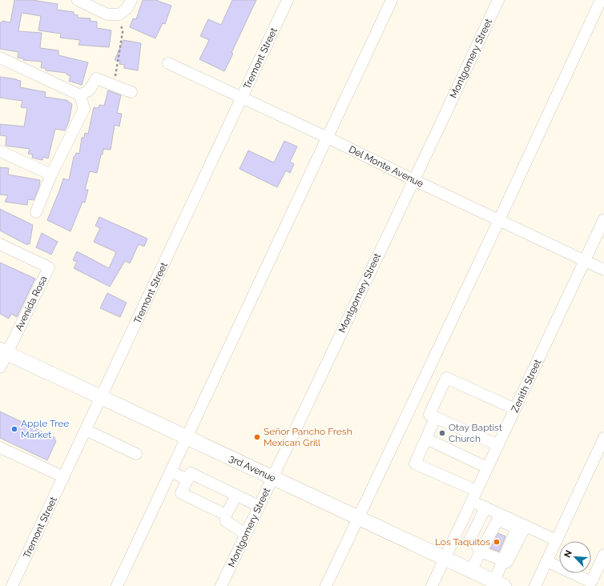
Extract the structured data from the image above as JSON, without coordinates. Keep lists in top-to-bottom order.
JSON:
{
  "streets": {
    "main road": ["3rd Avenue"],
    "street": [
      "Tremont Street",
      "Montgomery Street",
      "Del Monte Avenue",
      "Avenida Rosa",
      "Zenith Street"
    ]
  },
  "crossings": [
    ["Tremont Street", "Del Monte Avenue"],
    ["Tremont Street", "3rd Avenue"],
    ["Montgomery Street", "Del Monte Avenue"],
    ["Montgomery Street", "3rd Avenue"],
    ["Del Monte Avenue", "Zenith Street"],
    ["Avenida Rosa", "3rd Avenue"],
    ["Zenith Street", "3rd Avenue"]
  ],
  "places": [
    "Apple Tree Market",
    "Otay Baptist Church",
    "Señor Pancho Fresh Mexican Grill",
    "Los Taquitos"
  ],
  "north": "top left"
}
